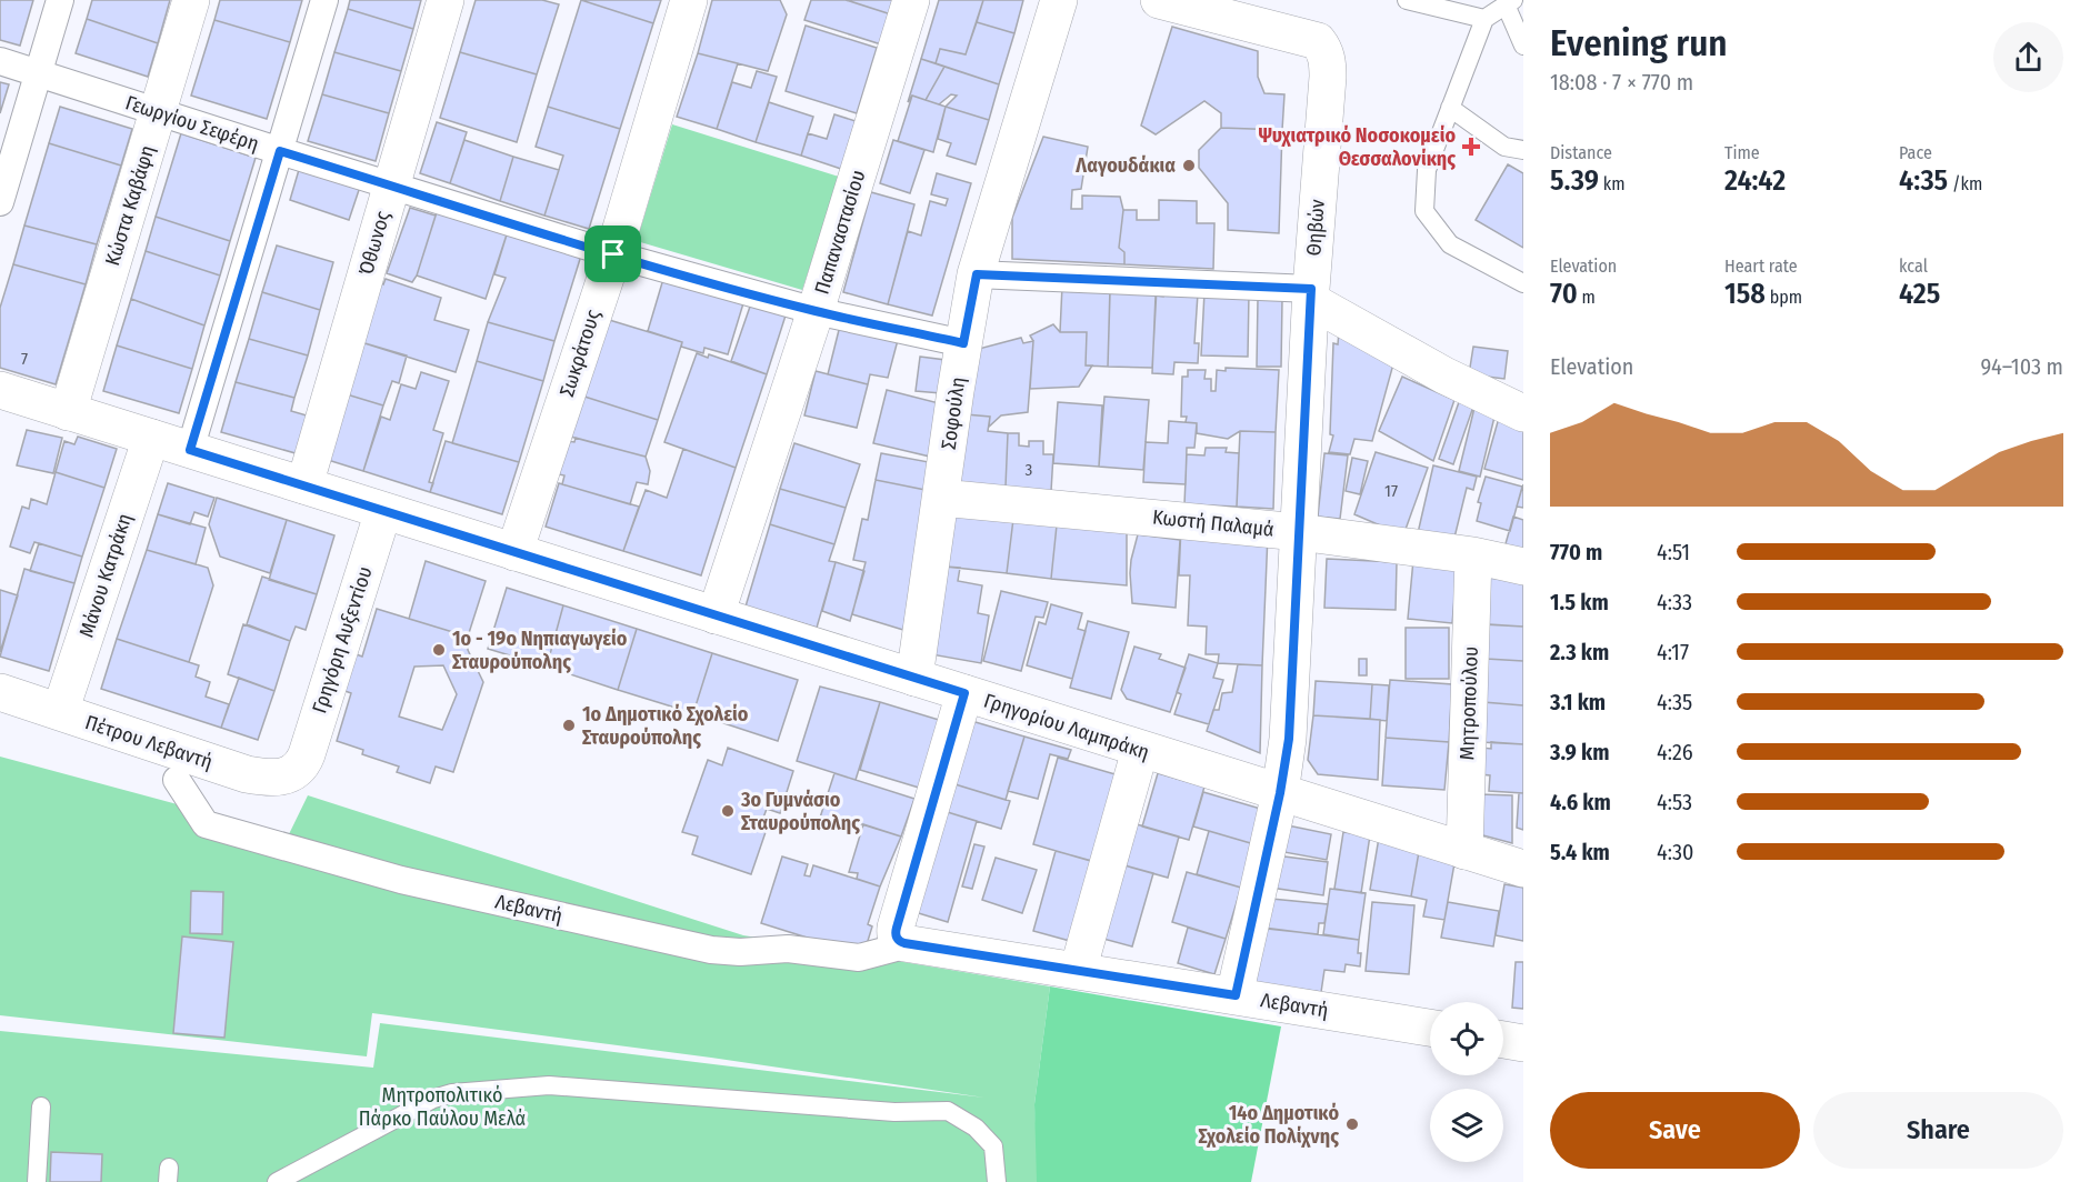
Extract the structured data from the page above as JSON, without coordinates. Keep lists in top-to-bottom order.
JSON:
{
  "streets": {
    "street": [
      "Γεωργίου Σεφέρη",
      "Κώστα Καβάφη",
      "Θηβών",
      "Παπαναστασίου",
      "Όθωνος",
      "Σωκράτους",
      "Σοφούλη",
      "Κωστή Παλαμά",
      "Μάνου Κατράκη",
      "Γρηγόρη Αυξεντίου",
      "Μητροπούλου",
      "Γρηγορίου Λαμπράκη",
      "Πέτρου Λεβαντή",
      "Λεβαντή"
    ]
  },
  "crossings": [
    ["Γεωργίου Σεφέρη", "Κώστα Καβάφη"],
    ["Γεωργίου Σεφέρη", "Παπαναστασίου"],
    ["Γεωργίου Σεφέρη", "Όθωνος"],
    ["Γεωργίου Σεφέρη", "Σωκράτους"],
    ["Γεωργίου Σεφέρη", "Σοφούλη"],
    ["Κώστα Καβάφη", "Γρηγορίου Λαμπράκη"],
    ["Παπαναστασίου", "Γρηγορίου Λαμπράκη"],
    ["Όθωνος", "Γρηγορίου Λαμπράκη"],
    ["Σωκράτους", "Γρηγορίου Λαμπράκη"],
    ["Σοφούλη", "Κωστή Παλαμά"],
    ["Σοφούλη", "Γρηγορίου Λαμπράκη"],
    ["Κωστή Παλαμά", "Μητροπούλου"],
    ["Μάνου Κατράκη", "Γρηγορίου Λαμπράκη"],
    ["Μάνου Κατράκη", "Πέτρου Λεβαντή"],
    ["Γρηγόρη Αυξεντίου", "Γρηγορίου Λαμπράκη"],
    ["Γρηγόρη Αυξεντίου", "Πέτρου Λεβαντή"],
    ["Μητροπούλου", "Γρηγορίου Λαμπράκη"]
  ],
  "parks": ["Μητροπολιτικό Πάρκο Παύλου Μελά"],
  "places": {
    "health": ["Ψυχιατρικό Νοσοκομείο Θεσσαλονίκης"],
    "other": [
      "Λαγουδάκια",
      "1o - 19o Νηπιαγωγείο Σταυρούπολης",
      "1ο Δημοτικό Σχολείο Σταυρούπολης",
      "3ο Γυμνάσιο Σταυρούπολης",
      "14ο Δημοτικό Σχολείο Πολίχνης"
    ]
  },
  "house_numbers": ["7", "3", "17"],
  "page": {
    "heading": ["Evening run", "18:08 · 7 × 770 m"],
    "stats": [
      ["Distance", "5.39 km"],
      ["Time", "24:42"],
      ["Pace", "4:35 /km"],
      ["Elevation", "70 m"],
      ["Heart rate", "158 bpm"],
      ["kcal", "425"]
    ],
    "chart": ["Elevation", "94–103 m"],
    "list": [
      {
        "name": "770 m",
        "note": "4:51"
      },
      {
        "name": "1.5 km",
        "note": "4:33"
      },
      {
        "name": "2.3 km",
        "note": "4:17"
      },
      {
        "name": "3.1 km",
        "note": "4:35"
      },
      {
        "name": "3.9 km",
        "note": "4:26"
      },
      {
        "name": "4.6 km",
        "note": "4:53"
      },
      {
        "name": "5.4 km",
        "note": "4:30"
      }
    ],
    "buttons": ["Save", "Share"]
  }
}
